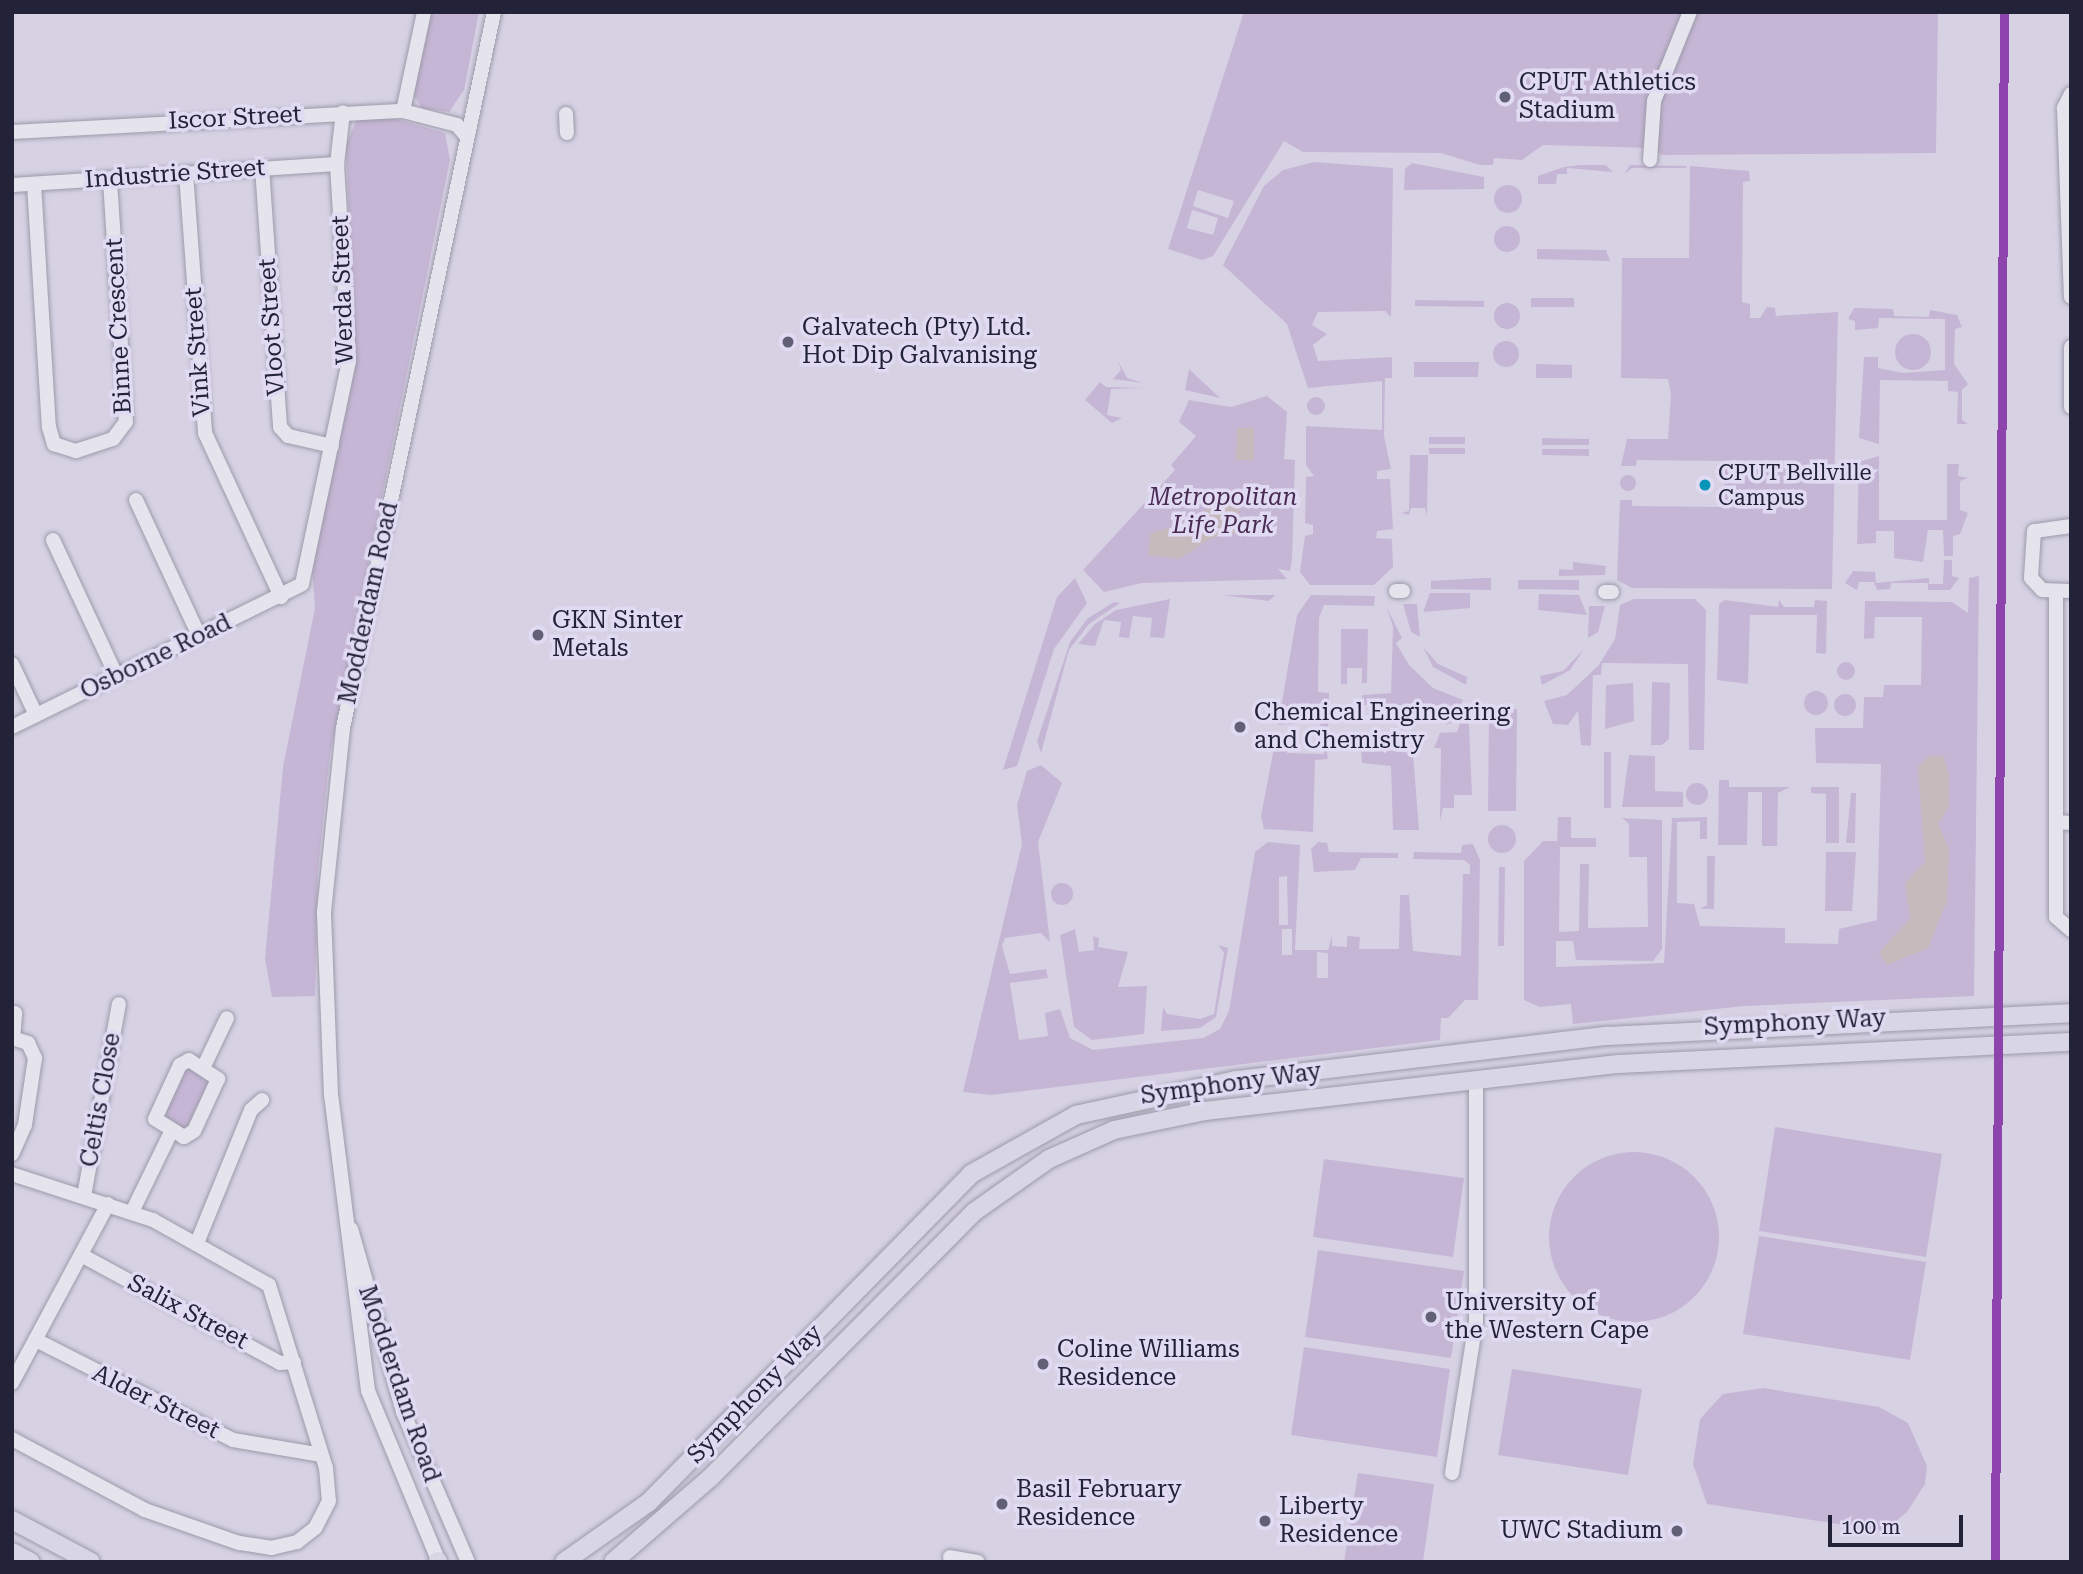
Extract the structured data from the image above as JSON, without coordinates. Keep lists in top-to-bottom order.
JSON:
{
  "streets": {
    "main road": ["Symphony Way"],
    "street": [
      "Iscor Street",
      "Industrie Street",
      "Werda Street",
      "Binne Crescent",
      "Vloot Street",
      "Vink Street",
      "Modderdam Road",
      "Osborne Road",
      "Celtis Close",
      "Salix Street",
      "Alder Street"
    ]
  },
  "crossings": [
    ["Iscor Street", "Werda Street"],
    ["Iscor Street", "Modderdam Road"],
    ["Industrie Street", "Werda Street"],
    ["Industrie Street", "Binne Crescent"],
    ["Industrie Street", "Vloot Street"],
    ["Industrie Street", "Vink Street"],
    ["Werda Street", "Vloot Street"],
    ["Werda Street", "Osborne Road"],
    ["Vink Street", "Osborne Road"]
  ],
  "parks": ["Metropolitan Life Park"],
  "places": [
    "CPUT Athletics Stadium",
    "Galvatech (Pty) Ltd. Hot Dip Galvanising",
    "CPUT Bellville Campus",
    "GKN Sinter Metals",
    "Chemical Engineering and Chemistry",
    "University of the Western Cape",
    "Coline Williams Residence",
    "Basil February Residence",
    "Liberty Residence",
    "UWC Stadium"
  ],
  "scale_bar": "100 m"
}
